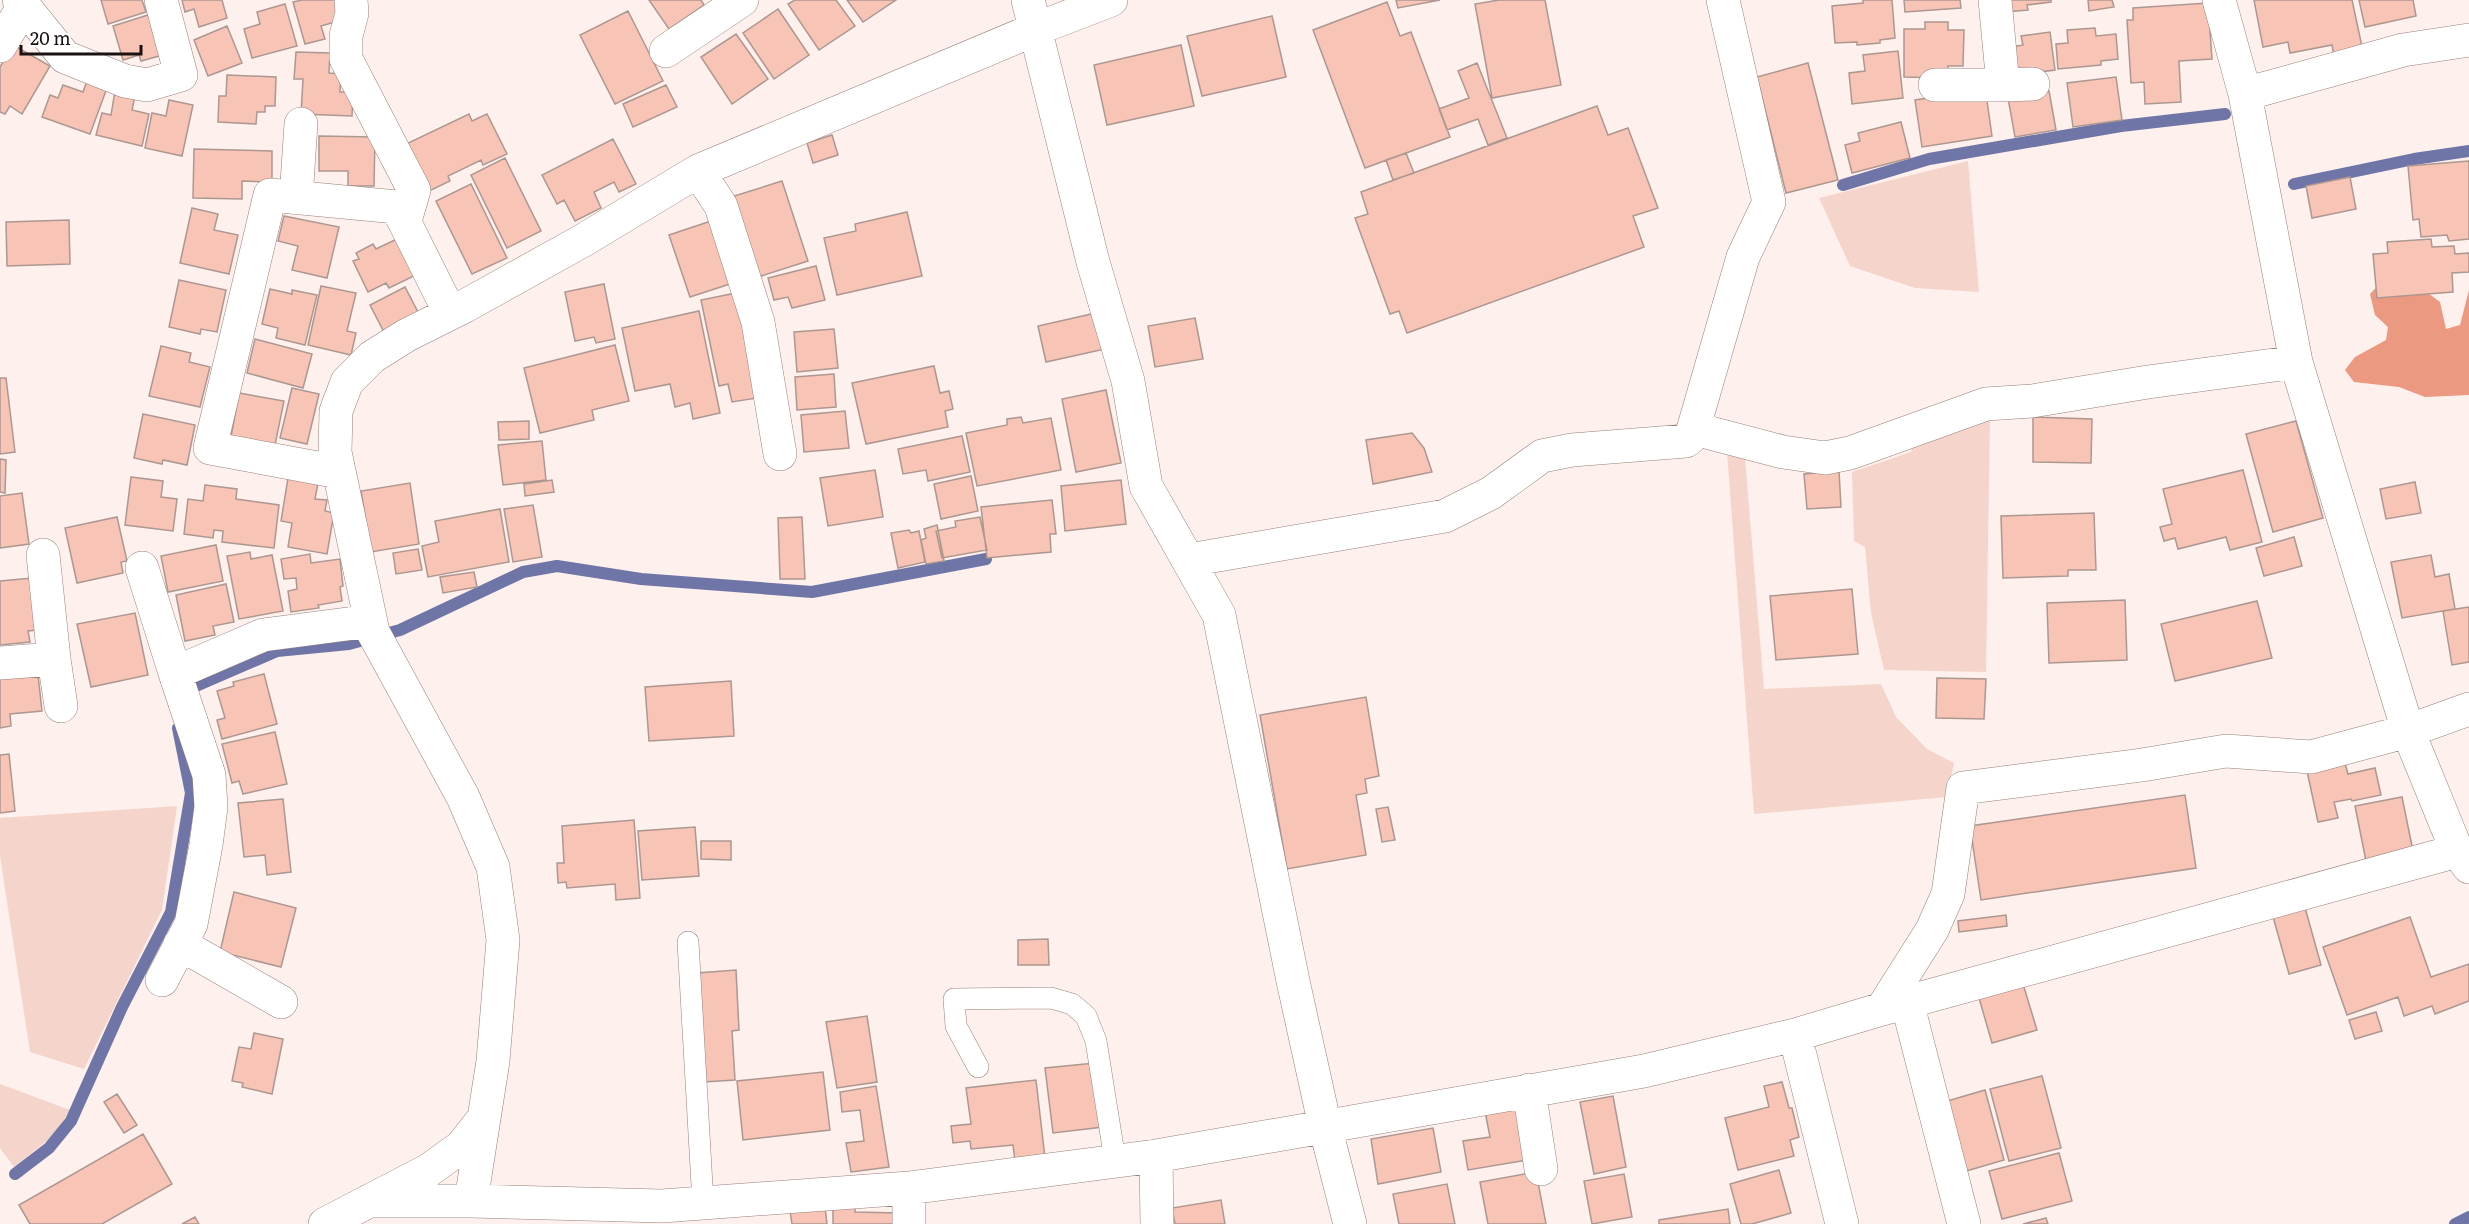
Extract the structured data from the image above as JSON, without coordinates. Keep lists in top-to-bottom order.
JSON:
{
  "scale_bar": "20 m"
}
